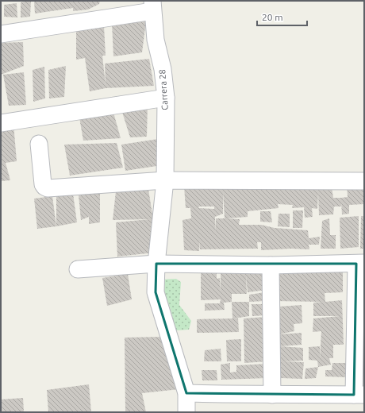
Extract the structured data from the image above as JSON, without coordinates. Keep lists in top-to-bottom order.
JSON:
{
  "streets": {
    "street": ["Carrera 28"]
  },
  "scale_bar": "20 m"
}
